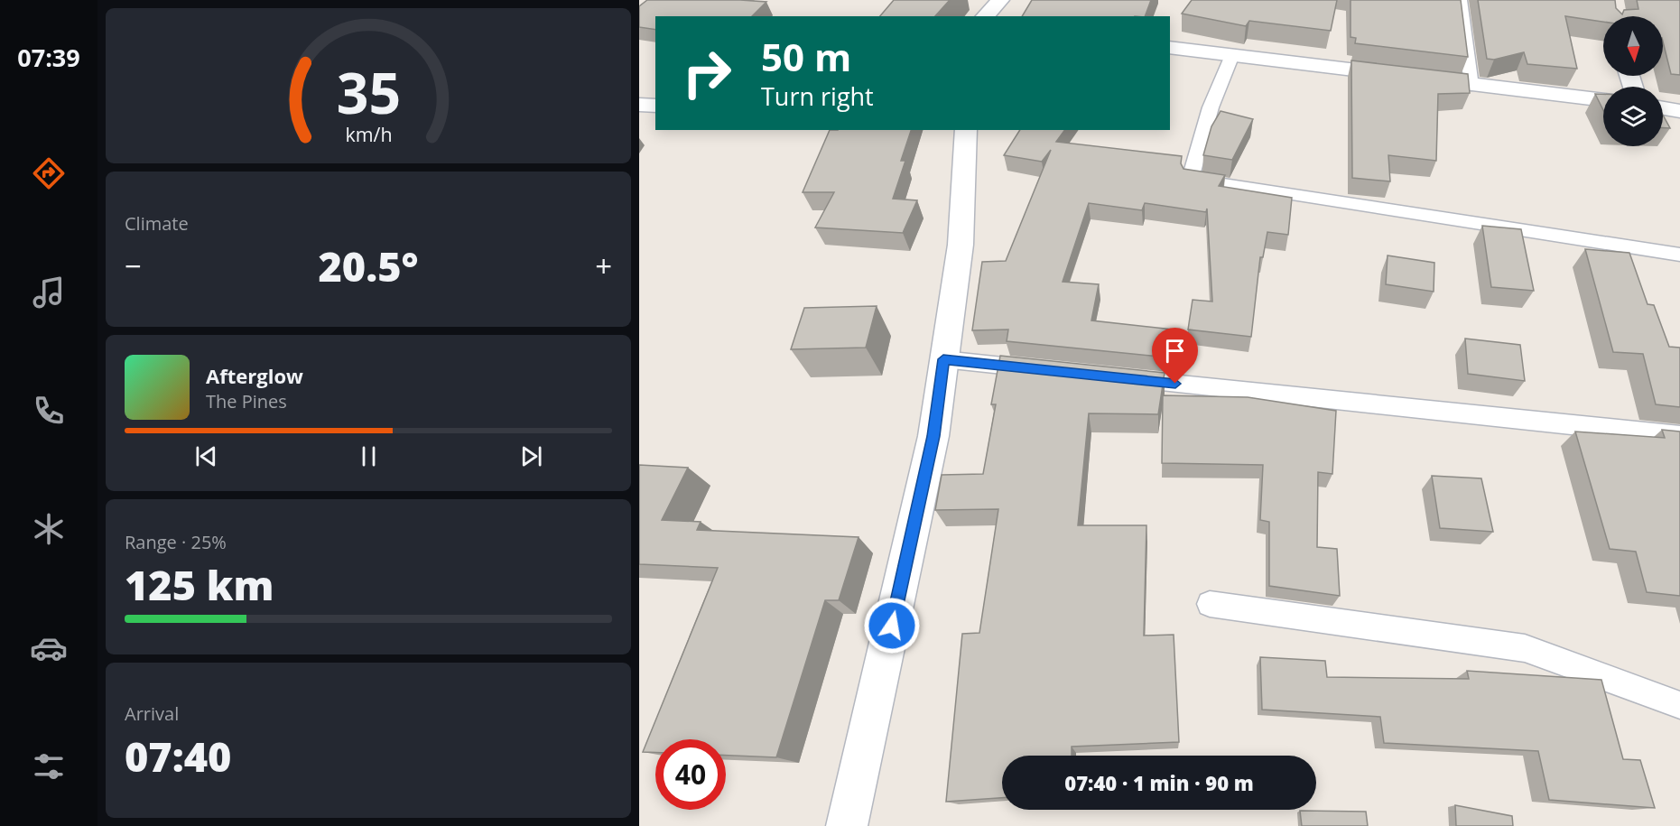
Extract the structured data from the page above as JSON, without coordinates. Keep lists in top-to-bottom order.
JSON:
{
  "north": "bottom",
  "page": {
    "tabs": "07:39",
    "turn": ["50 m", "Turn right"],
    "tile": [
      "Climate",
      ["Range · 25%", "125 km"],
      ["Arrival", "07:40"]
    ],
    "heat": ["−", "20.5°", "+"],
    "song": ["Afterglow", "The Pines"],
    "limit": "40",
    "trip": "07:40 · 1 min · 90 m",
    "gauge": ["35", "km/h"]
  }
}
